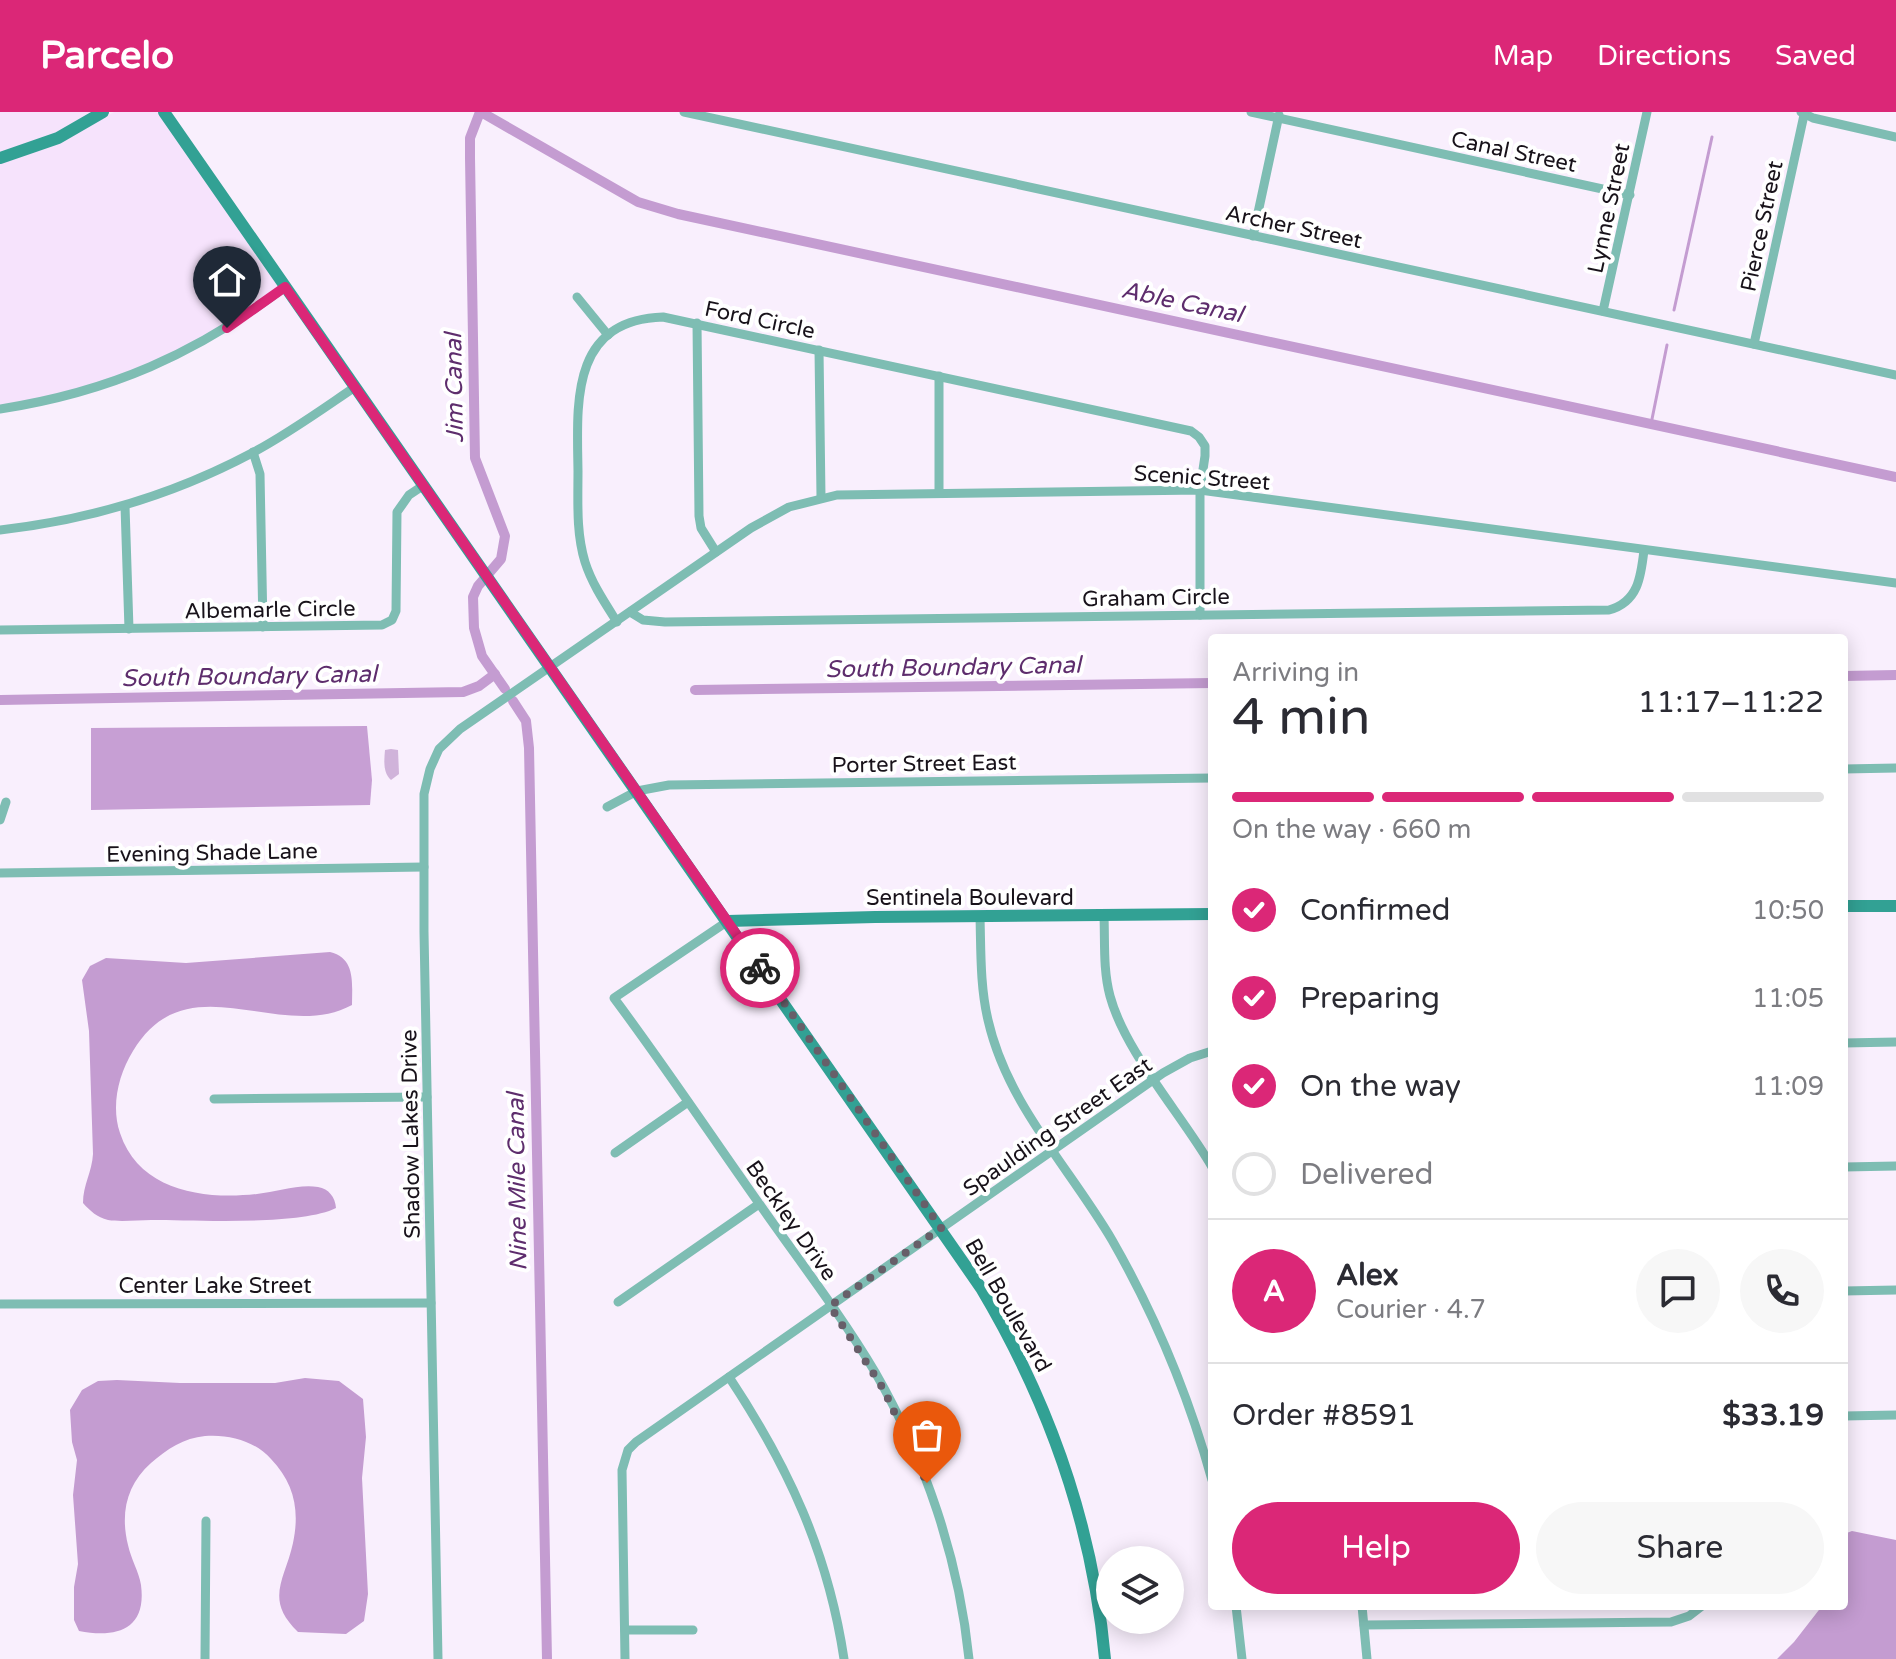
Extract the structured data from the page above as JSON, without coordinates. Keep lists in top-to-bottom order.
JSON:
{
  "streets": {
    "street": [
      "Canal Street",
      "Lynne Street",
      "Archer Street",
      "Pierce Street",
      "Ford Circle",
      "Scenic Street",
      "Graham Circle",
      "Albemarle Circle",
      "Porter Street East",
      "Evening Shade Lane",
      "Sentinela Boulevard",
      "Spaulding Street East",
      "Shadow Lakes Drive",
      "Beckley Drive",
      "Center Lake Street",
      "Bell Boulevard"
    ]
  },
  "crossings": [
    ["Canal Street", "Lynne Street"],
    ["Lynne Street", "Archer Street"],
    ["Archer Street", "Pierce Street"],
    ["Ford Circle", "Scenic Street"],
    ["Scenic Street", "Graham Circle"],
    ["Scenic Street", "Shadow Lakes Drive"],
    ["Scenic Street", "Bell Boulevard"],
    ["Albemarle Circle", "Bell Boulevard"],
    ["Porter Street East", "Bell Boulevard"],
    ["Evening Shade Lane", "Shadow Lakes Drive"],
    ["Sentinela Boulevard", "Beckley Drive"],
    ["Sentinela Boulevard", "Bell Boulevard"],
    ["Spaulding Street East", "Beckley Drive"],
    ["Spaulding Street East", "Bell Boulevard"],
    ["Shadow Lakes Drive", "Center Lake Street"],
    ["Shadow Lakes Drive", "Bell Boulevard"],
    ["Beckley Drive", "Bell Boulevard"]
  ],
  "water": [
    "Able Canal",
    "Jim Canal",
    "South Boundary Canal",
    "Nine Mile Canal"
  ],
  "page": {
    "header": "Parcelo",
    "nav": ["Map", "Directions", "Saved"],
    "heading": ["4 min", "Arriving in", "11:17–11:22"],
    "panel": [
      "Alex",
      "Courier · 4.7",
      "Order #8591",
      "$33.19"
    ],
    "bar": "On the way · 660 m",
    "list": [
      ["Confirmed", "10:50"],
      ["Preparing", "11:05"],
      ["On the way", "11:09"],
      "Delivered"
    ],
    "round": "A",
    "buttons": ["Help", "Share"]
  }
}
